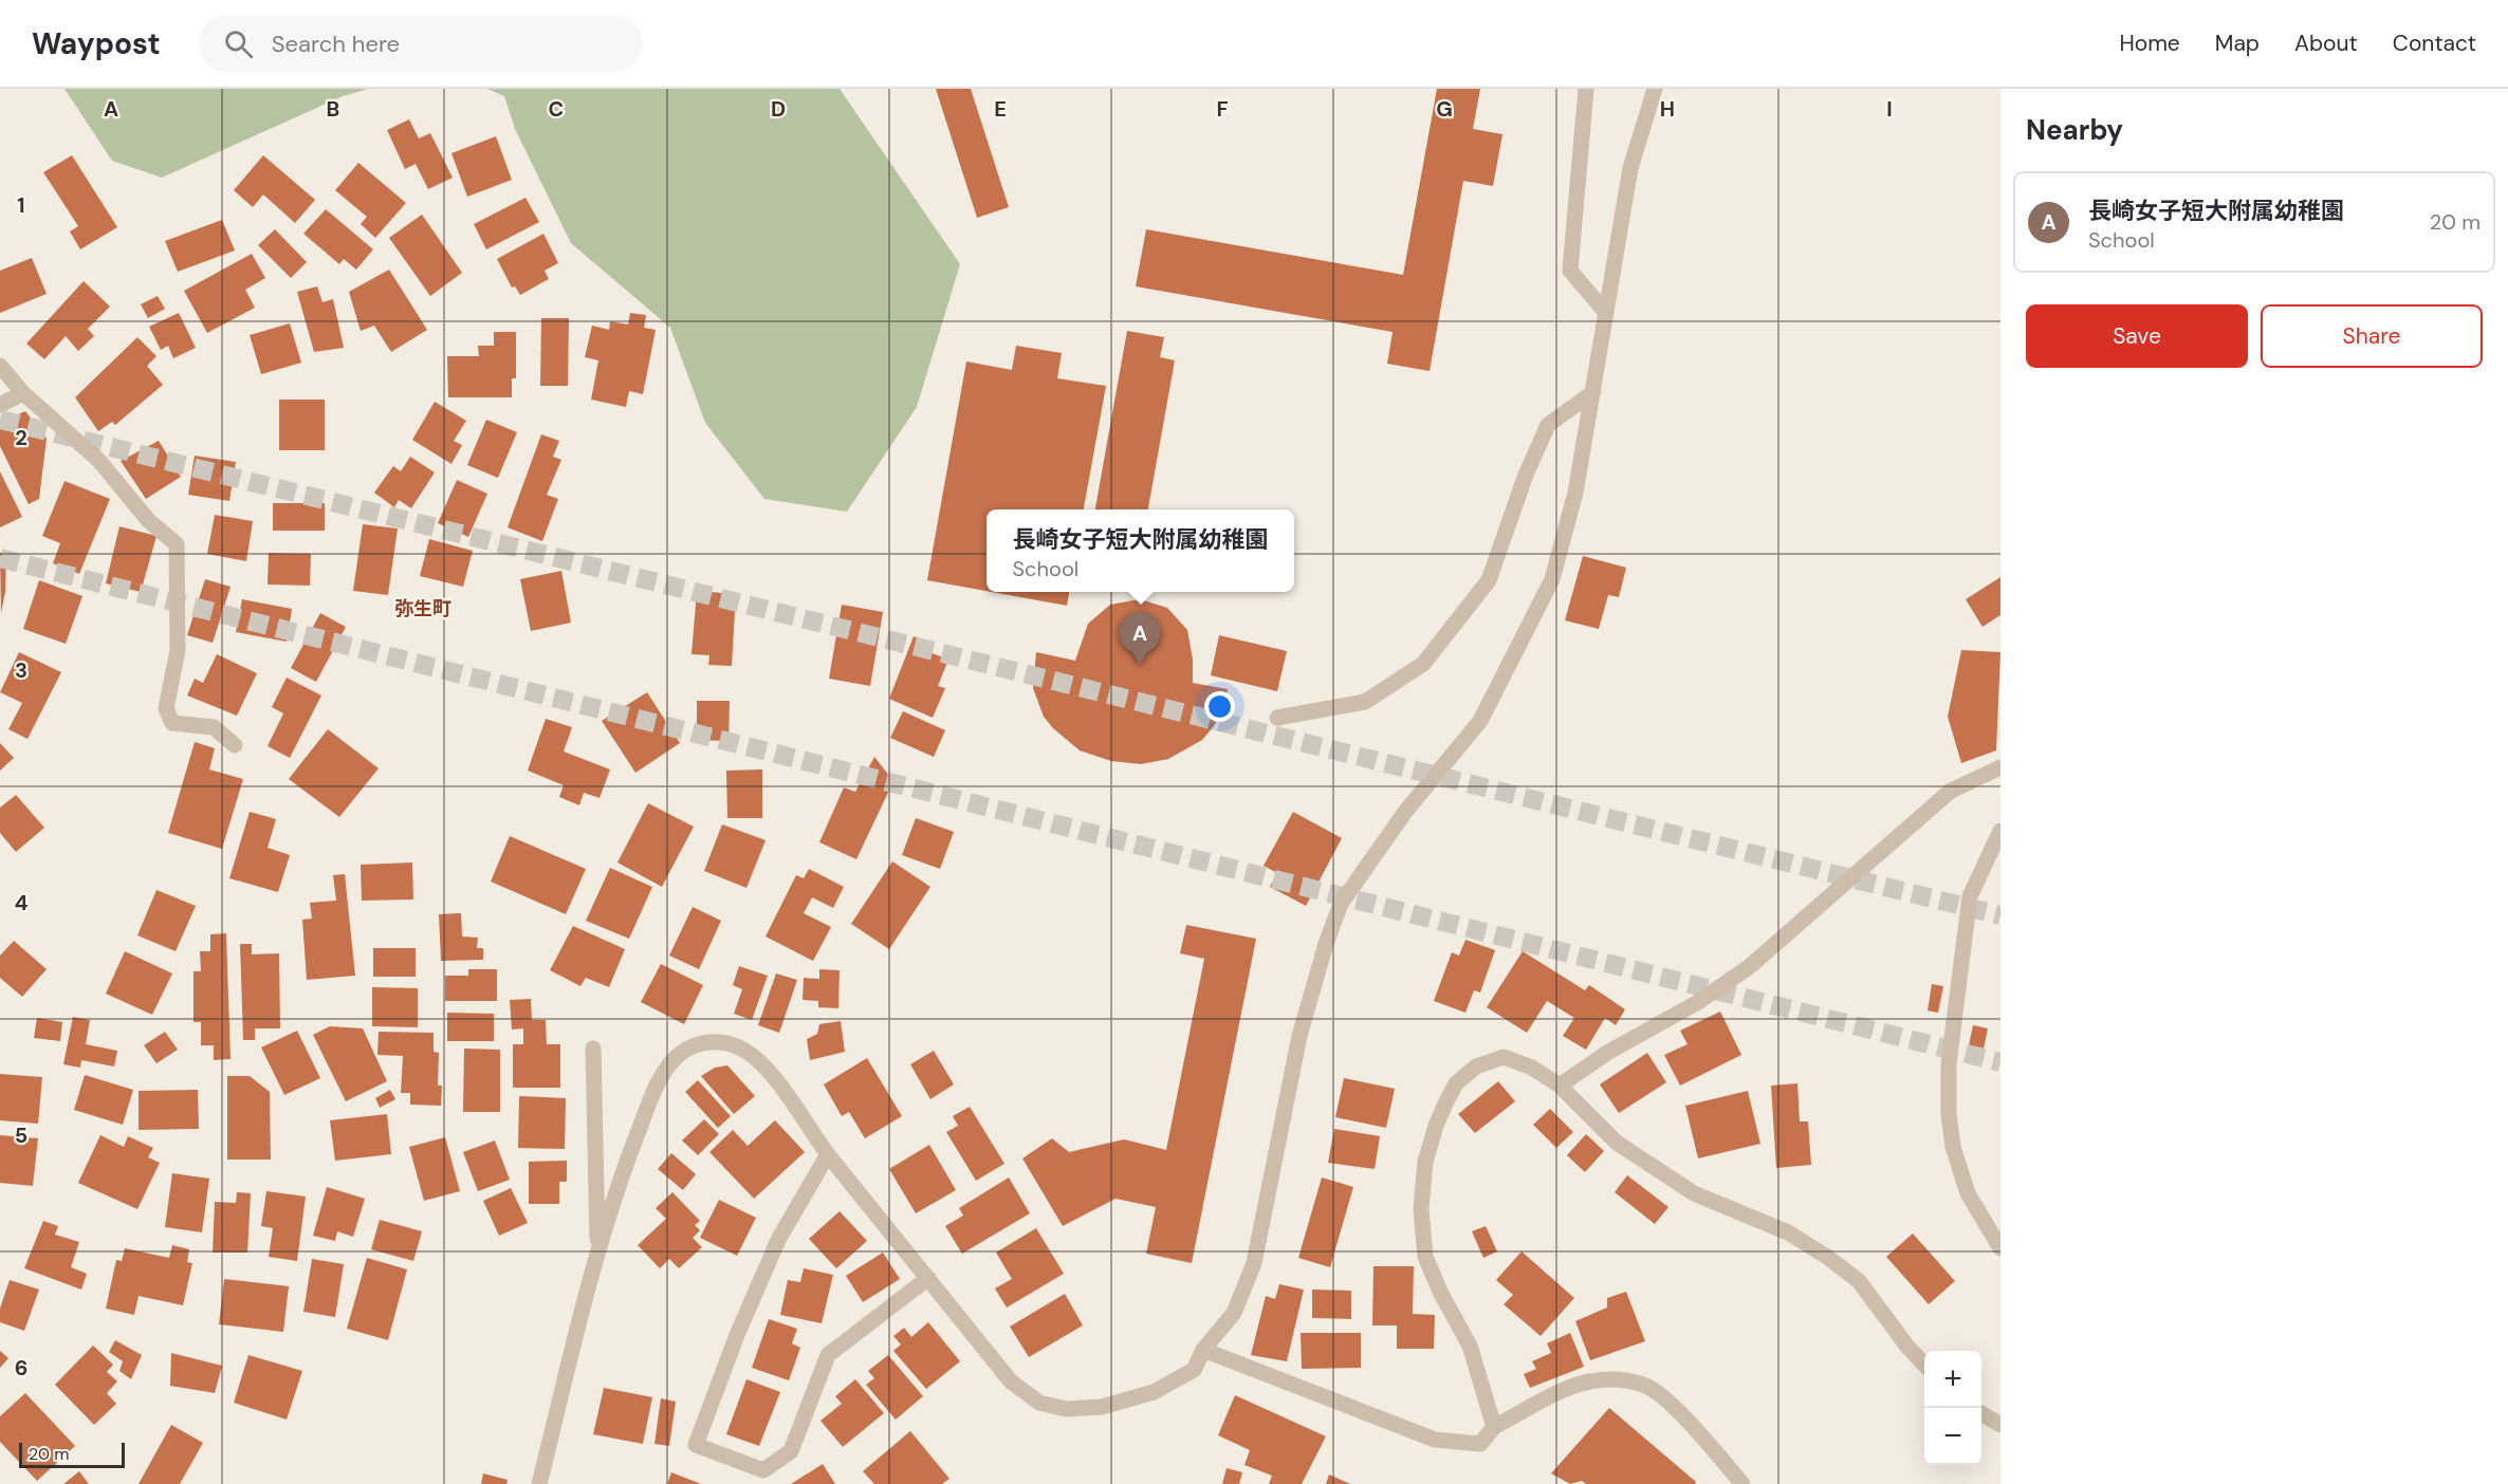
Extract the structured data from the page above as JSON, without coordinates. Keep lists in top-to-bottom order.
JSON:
{
  "districts": ["弥生町"],
  "scale_bar": "20 m",
  "page": {
    "header": "Waypost",
    "search": "Search here",
    "nav": [
      "Home",
      "Map",
      "About",
      "Contact"
    ],
    "heading": "Nearby",
    "list": [
      {
        "mark": "A",
        "name": "長崎女子短大附属幼稚園",
        "note": "School",
        "value": "20 m"
      }
    ],
    "buttons": ["Save", "Share"],
    "popup": ["長崎女子短大附属幼稚園", "School"],
    "pins": "A",
    "map_buttons": ["+", "−"],
    "scale": "20 m"
  },
  "grid": {
    "columns": [
      "A",
      "B",
      "C",
      "D",
      "E",
      "F",
      "G",
      "H",
      "I"
    ],
    "rows": [
      "1",
      "2",
      "3",
      "4",
      "5",
      "6"
    ]
  }
}
